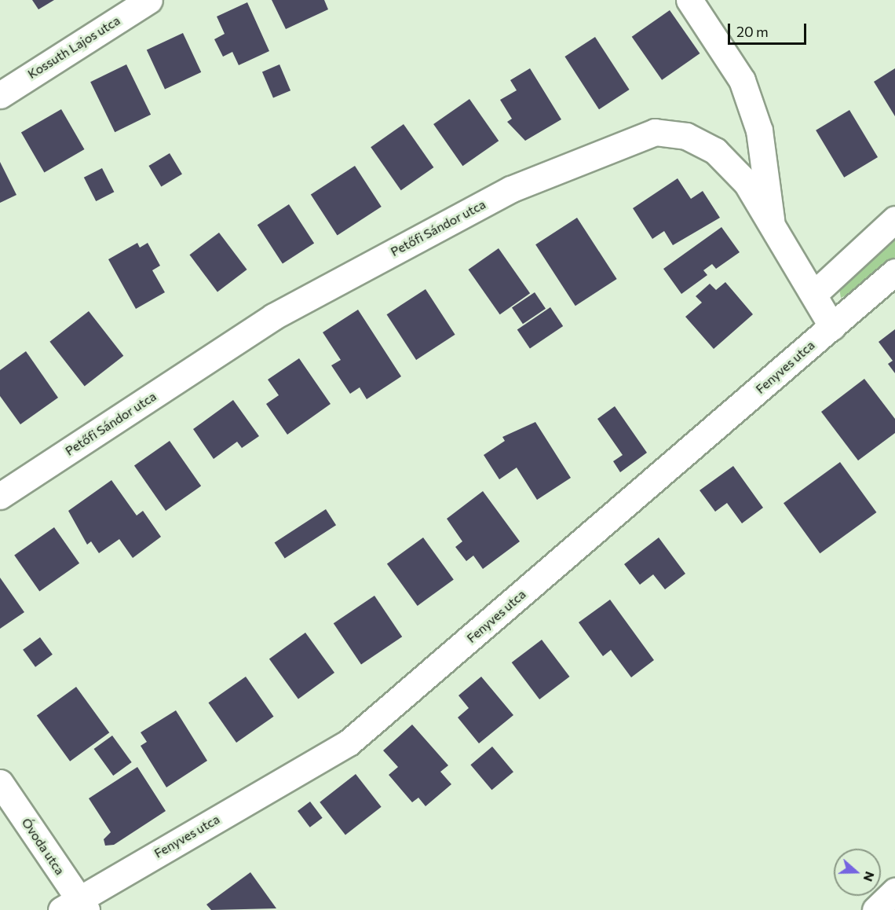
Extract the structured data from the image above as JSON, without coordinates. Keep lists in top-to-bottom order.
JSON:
{
  "streets": {
    "street": [
      "Kossuth Lajos utca",
      "Petőfi Sándor utca",
      "Fenyves utca",
      "Óvoda utca"
    ]
  },
  "crossings": [
    ["Petőfi Sándor utca", "Fenyves utca"],
    ["Fenyves utca", "Óvoda utca"]
  ],
  "scale_bar": "20 m",
  "north": "right"
}
